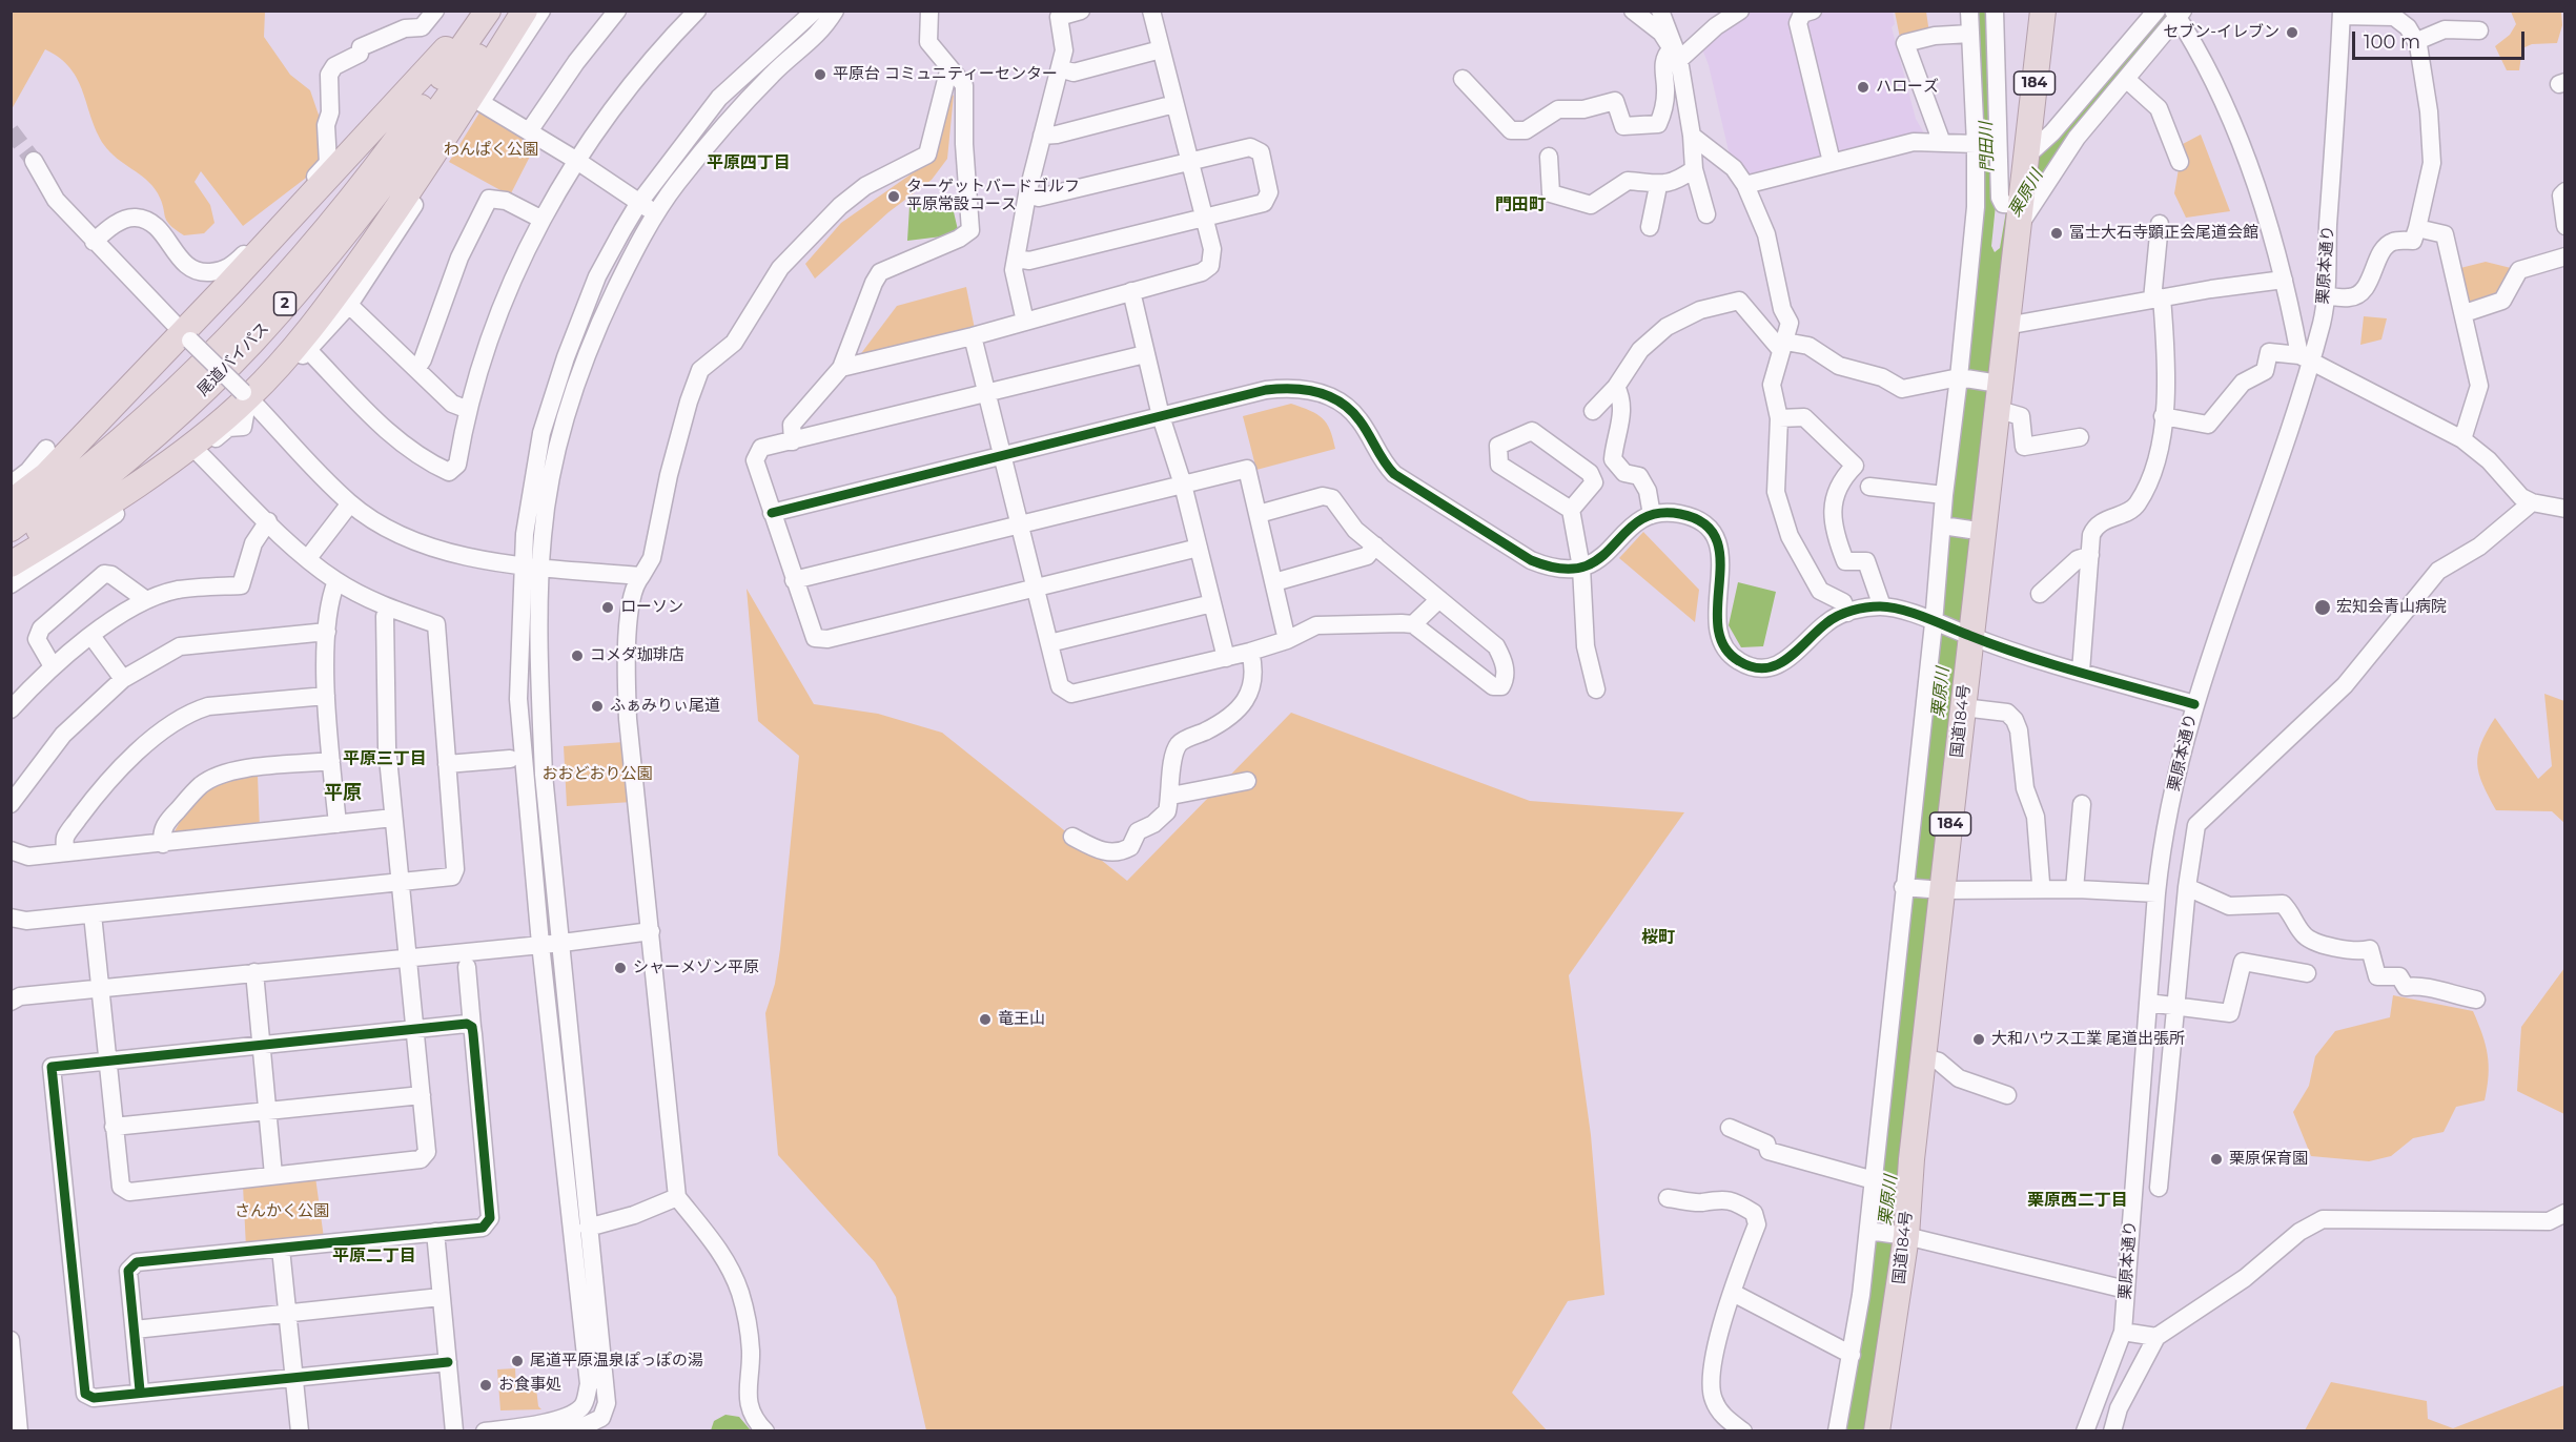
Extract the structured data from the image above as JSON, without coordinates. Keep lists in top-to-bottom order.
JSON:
{
  "streets": {
    "highway": [
      "184",
      "2",
      "尾道バイパス",
      "国道184号"
    ],
    "street": ["栗原本通り"]
  },
  "districts": [
    "平原四丁目",
    "門田町",
    "平原三丁目",
    "平原",
    "桜町",
    "栗原西二丁目",
    "平原二丁目"
  ],
  "water": ["門田川", "栗原川"],
  "parks": ["わんぱく公園", "おおどおり公園", "さんかく公園"],
  "places": [
    "セブン-イレブン",
    "平原台 コミュニティーセンター",
    "ハローズ",
    "ターゲットバードゴルフ 平原常設コース",
    "冨士大石寺顕正会尾道会館",
    "ローソン",
    "宏知会青山病院",
    "コメダ珈琲店",
    "ふぁみりぃ尾道",
    "シャーメゾン平原",
    "竜王山",
    "大和ハウス工業 尾道出張所",
    "栗原保育園",
    "尾道平原温泉ぽっぽの湯",
    "お食事処"
  ],
  "scale_bar": "100 m"
}
